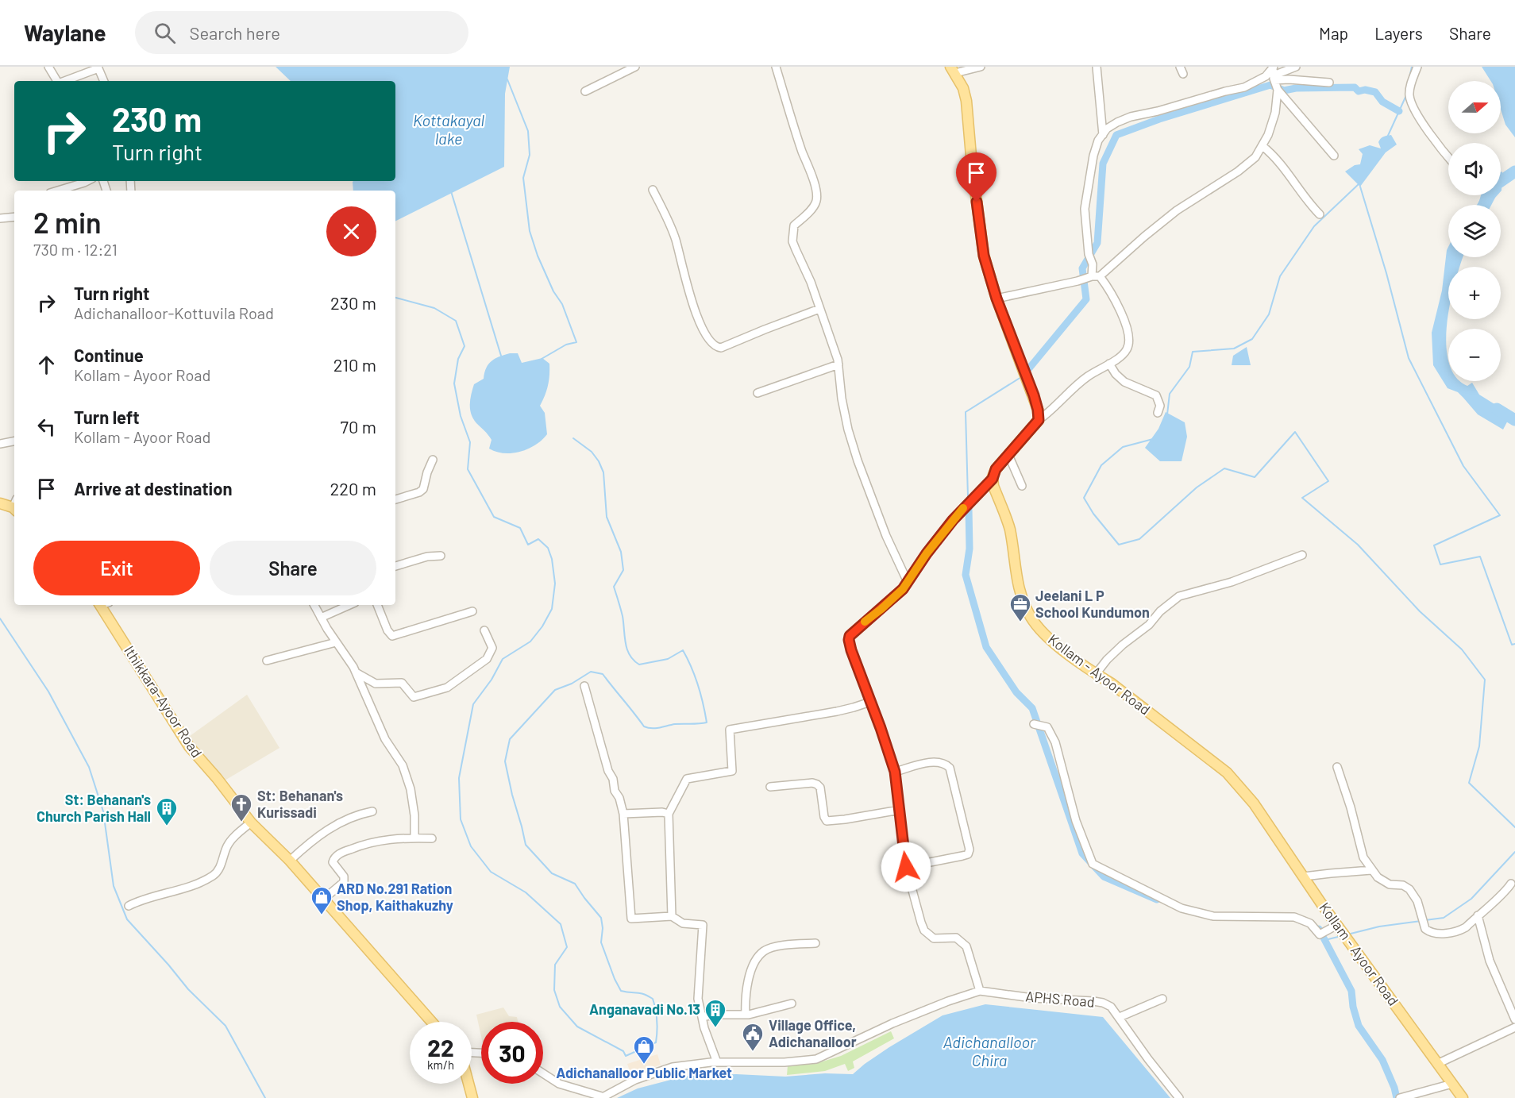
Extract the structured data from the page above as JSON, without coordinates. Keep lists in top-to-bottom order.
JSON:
{
  "streets": {
    "main road": ["Kollam - Ayoor Road", "Ithikkara-Ayoor Road"],
    "street": ["APHS Road"]
  },
  "water": ["Kottakayal lake", "Adichanalloor Chira"],
  "places": {
    "office": ["Jeelani L P School Kundumon"],
    "church": ["St: Behanan's Kurissadi"],
    "building": ["St: Behanan's Church Parish Hall", "Anganavadi No.13"],
    "shop": ["ARD No.291 Ration Shop, Kaithakuzhy", "Adichanalloor Public Market"],
    "public building": ["Village Office, Adichanalloor"]
  },
  "north": "right",
  "page": {
    "header": "Waylane",
    "search": "Search here",
    "nav": ["Map", "Layers", "Share"],
    "map_buttons": ["+", "−"],
    "turn": ["230 m", "Turn right"],
    "heading": ["2 min", "730 m · 12:21"],
    "list": [
      {
        "name": "Turn right",
        "note": "Adichanalloor-Kottuvila Road",
        "value": "230 m"
      },
      {
        "name": "Continue",
        "note": "Kollam - Ayoor Road",
        "value": "210 m"
      },
      {
        "name": "Turn left",
        "note": "Kollam - Ayoor Road",
        "value": "70 m"
      },
      {
        "name": "Arrive at destination",
        "value": "220 m"
      }
    ],
    "buttons": ["Exit", "Share"],
    "speed": "22 km/h",
    "limit": "30"
  }
}
